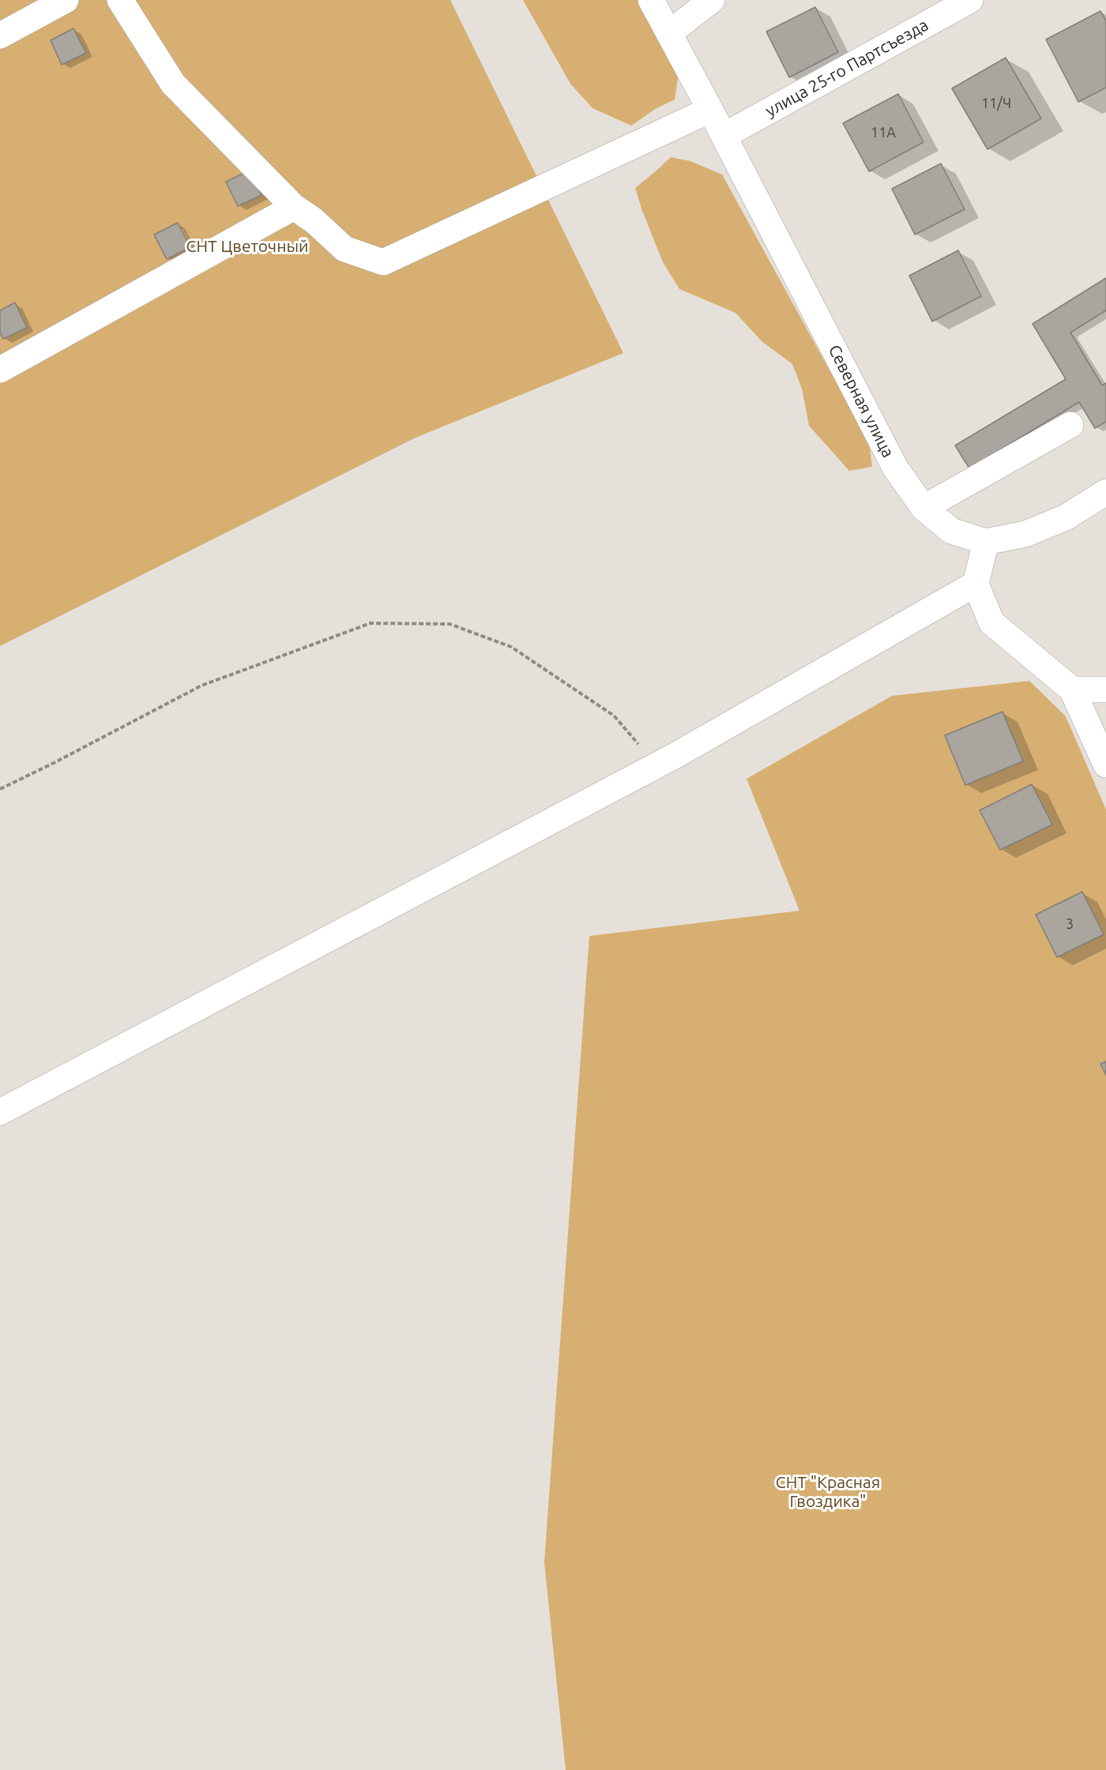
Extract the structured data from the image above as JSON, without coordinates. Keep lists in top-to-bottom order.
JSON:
{
  "streets": {
    "street": ["улица 25-го Партсъезда", "Северная улица"]
  },
  "crossings": [
    ["улица 25-го Партсъезда", "Северная улица"]
  ],
  "parks": ["СНТ Цветочный", "СНТ \"Красная Гвоздика\""],
  "house_numbers": ["11/Ч", "11А", "3"]
}
